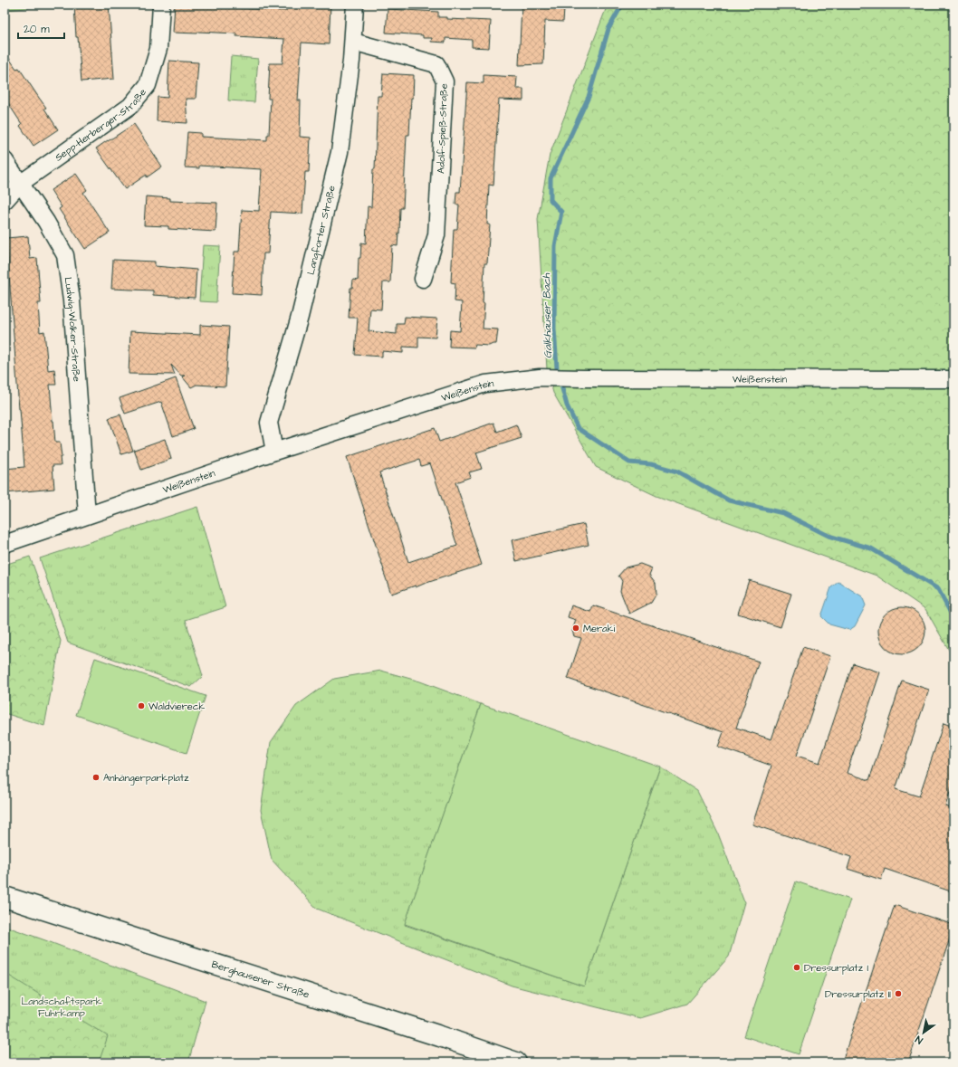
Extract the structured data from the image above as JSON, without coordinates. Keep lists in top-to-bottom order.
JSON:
{
  "streets": {
    "main road": ["Berghausener Straße"],
    "street": [
      "Sepp-Herberger-Straße",
      "Adolf-Spieß-Straße",
      "Langforter Straße",
      "Ludwig-Wolker-Straße",
      "Weißenstein"
    ]
  },
  "crossings": [
    ["Sepp-Herberger-Straße", "Ludwig-Wolker-Straße"],
    ["Adolf-Spieß-Straße", "Langforter Straße"],
    ["Langforter Straße", "Weißenstein"],
    ["Ludwig-Wolker-Straße", "Weißenstein"]
  ],
  "water": ["Galkhauser Bach"],
  "parks": ["Landschaftspark Fuhrkamp"],
  "places": [
    "Meraki",
    "Waldviereck",
    "Anhängerparkplatz",
    "Dressurplatz I",
    "Dressurplatz II"
  ],
  "scale_bar": "20 m",
  "north": "bottom left"
}
